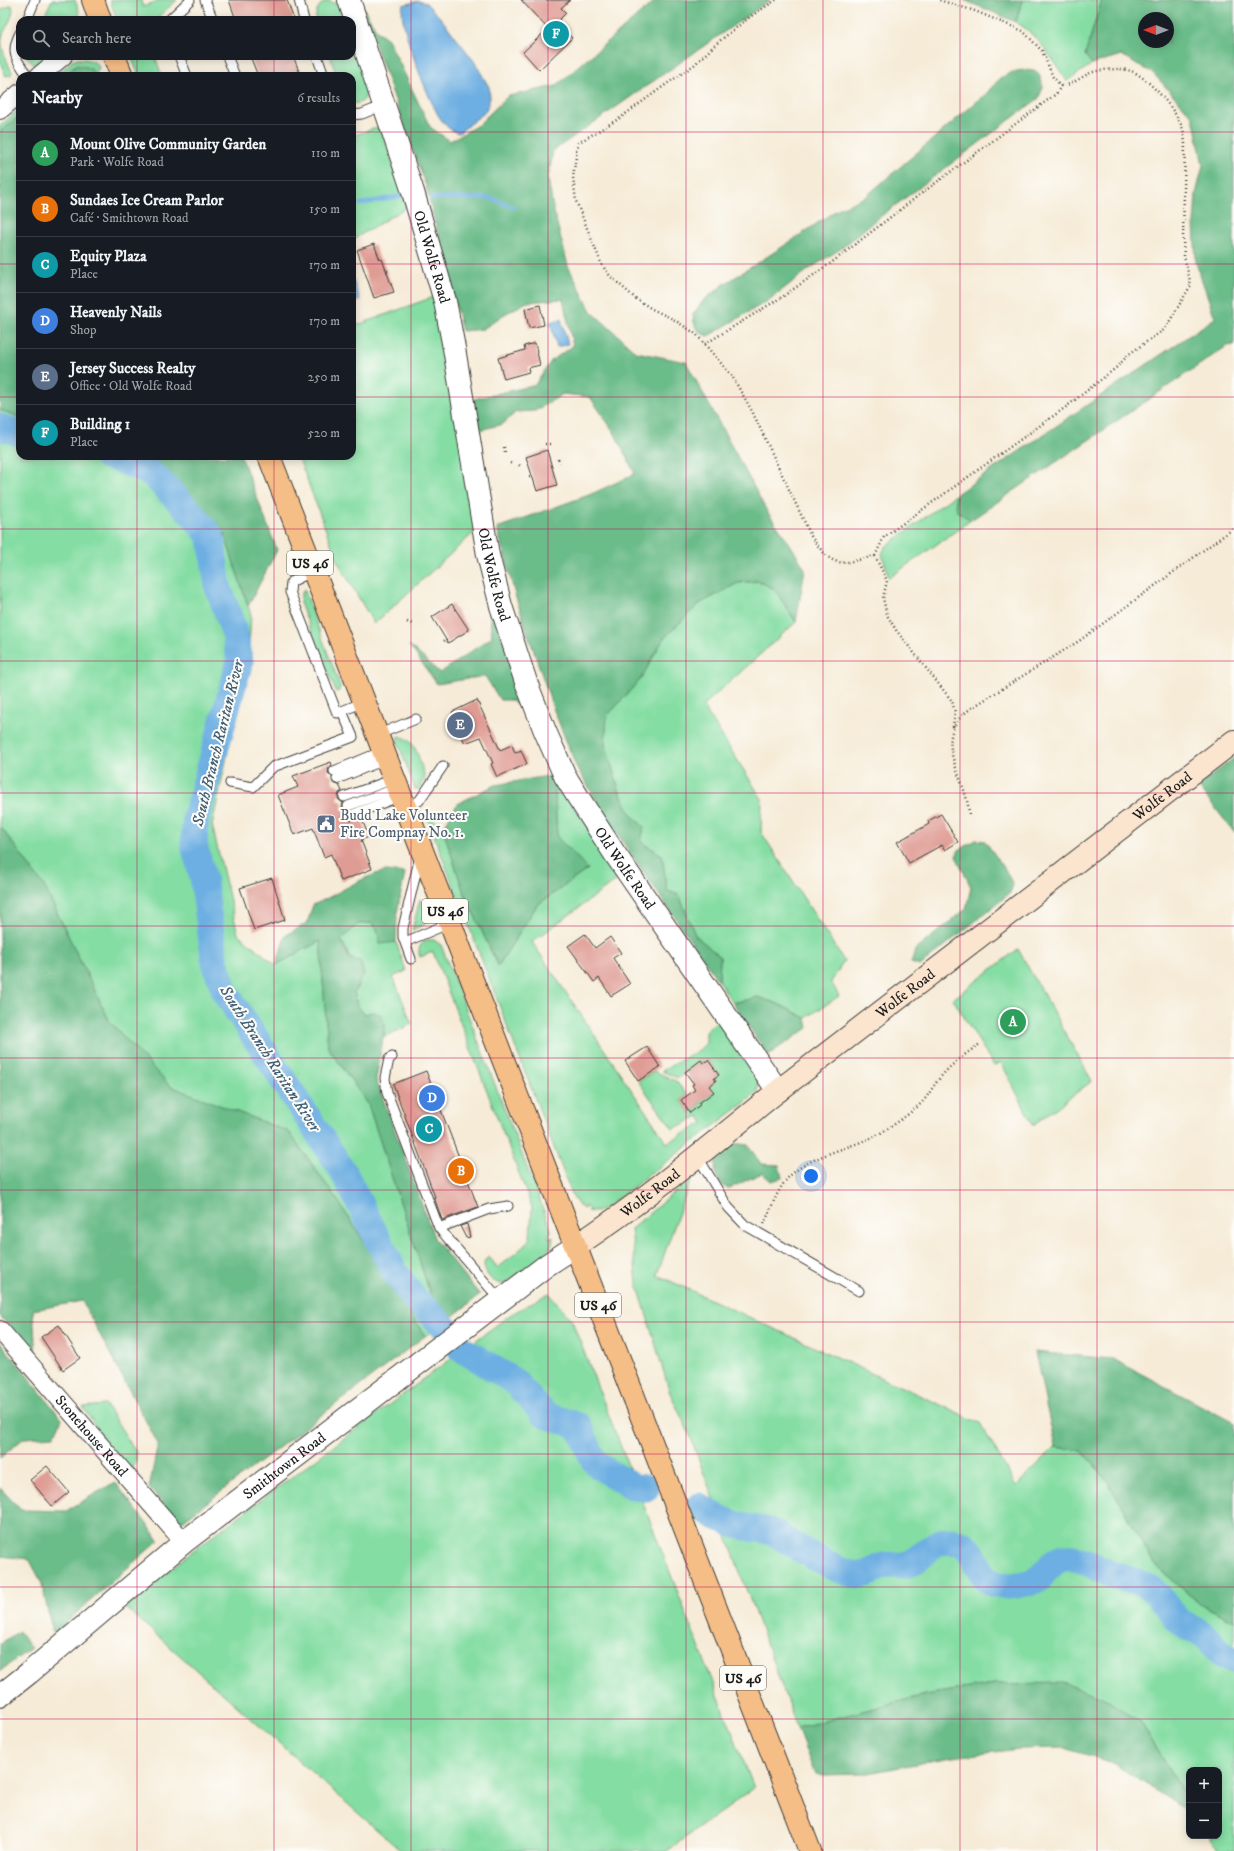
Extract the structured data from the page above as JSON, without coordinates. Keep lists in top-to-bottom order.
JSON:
{
  "streets": {
    "main road": ["US 46", "Wolfe Road"],
    "street": ["Old Wolfe Road", "Stonehouse Road", "Smithtown Road"]
  },
  "crossings": [
    ["Old Wolfe Road", "Wolfe Road"],
    ["US 46", "Wolfe Road"],
    ["US 46", "Smithtown Road"],
    ["Wolfe Road", "Smithtown Road"],
    ["Stonehouse Road", "Smithtown Road"]
  ],
  "water": ["South Branch Raritan River"],
  "places": {
    "public building": ["Budd Lake Volunteer Fire Compnay No. 1."]
  },
  "north": "left",
  "page": {
    "search": "Search here",
    "pins": [
      "F",
      "E",
      "A",
      "D",
      "C",
      "B"
    ],
    "heading": ["Nearby", "6 results"],
    "list": [
      {
        "mark": "A",
        "name": "Mount Olive Community Garden",
        "note": "Park · Wolfe Road",
        "value": "110 m"
      },
      {
        "mark": "B",
        "name": "Sundaes Ice Cream Parlor",
        "note": "Café · Smithtown Road",
        "value": "150 m"
      },
      {
        "mark": "C",
        "name": "Equity Plaza",
        "note": "Place",
        "value": "170 m"
      },
      {
        "mark": "D",
        "name": "Heavenly Nails",
        "note": "Shop",
        "value": "170 m"
      },
      {
        "mark": "E",
        "name": "Jersey Success Realty",
        "note": "Office · Old Wolfe Road",
        "value": "250 m"
      },
      {
        "mark": "F",
        "name": "Building 1",
        "note": "Place",
        "value": "520 m"
      }
    ],
    "map_buttons": ["+", "−"]
  }
}
